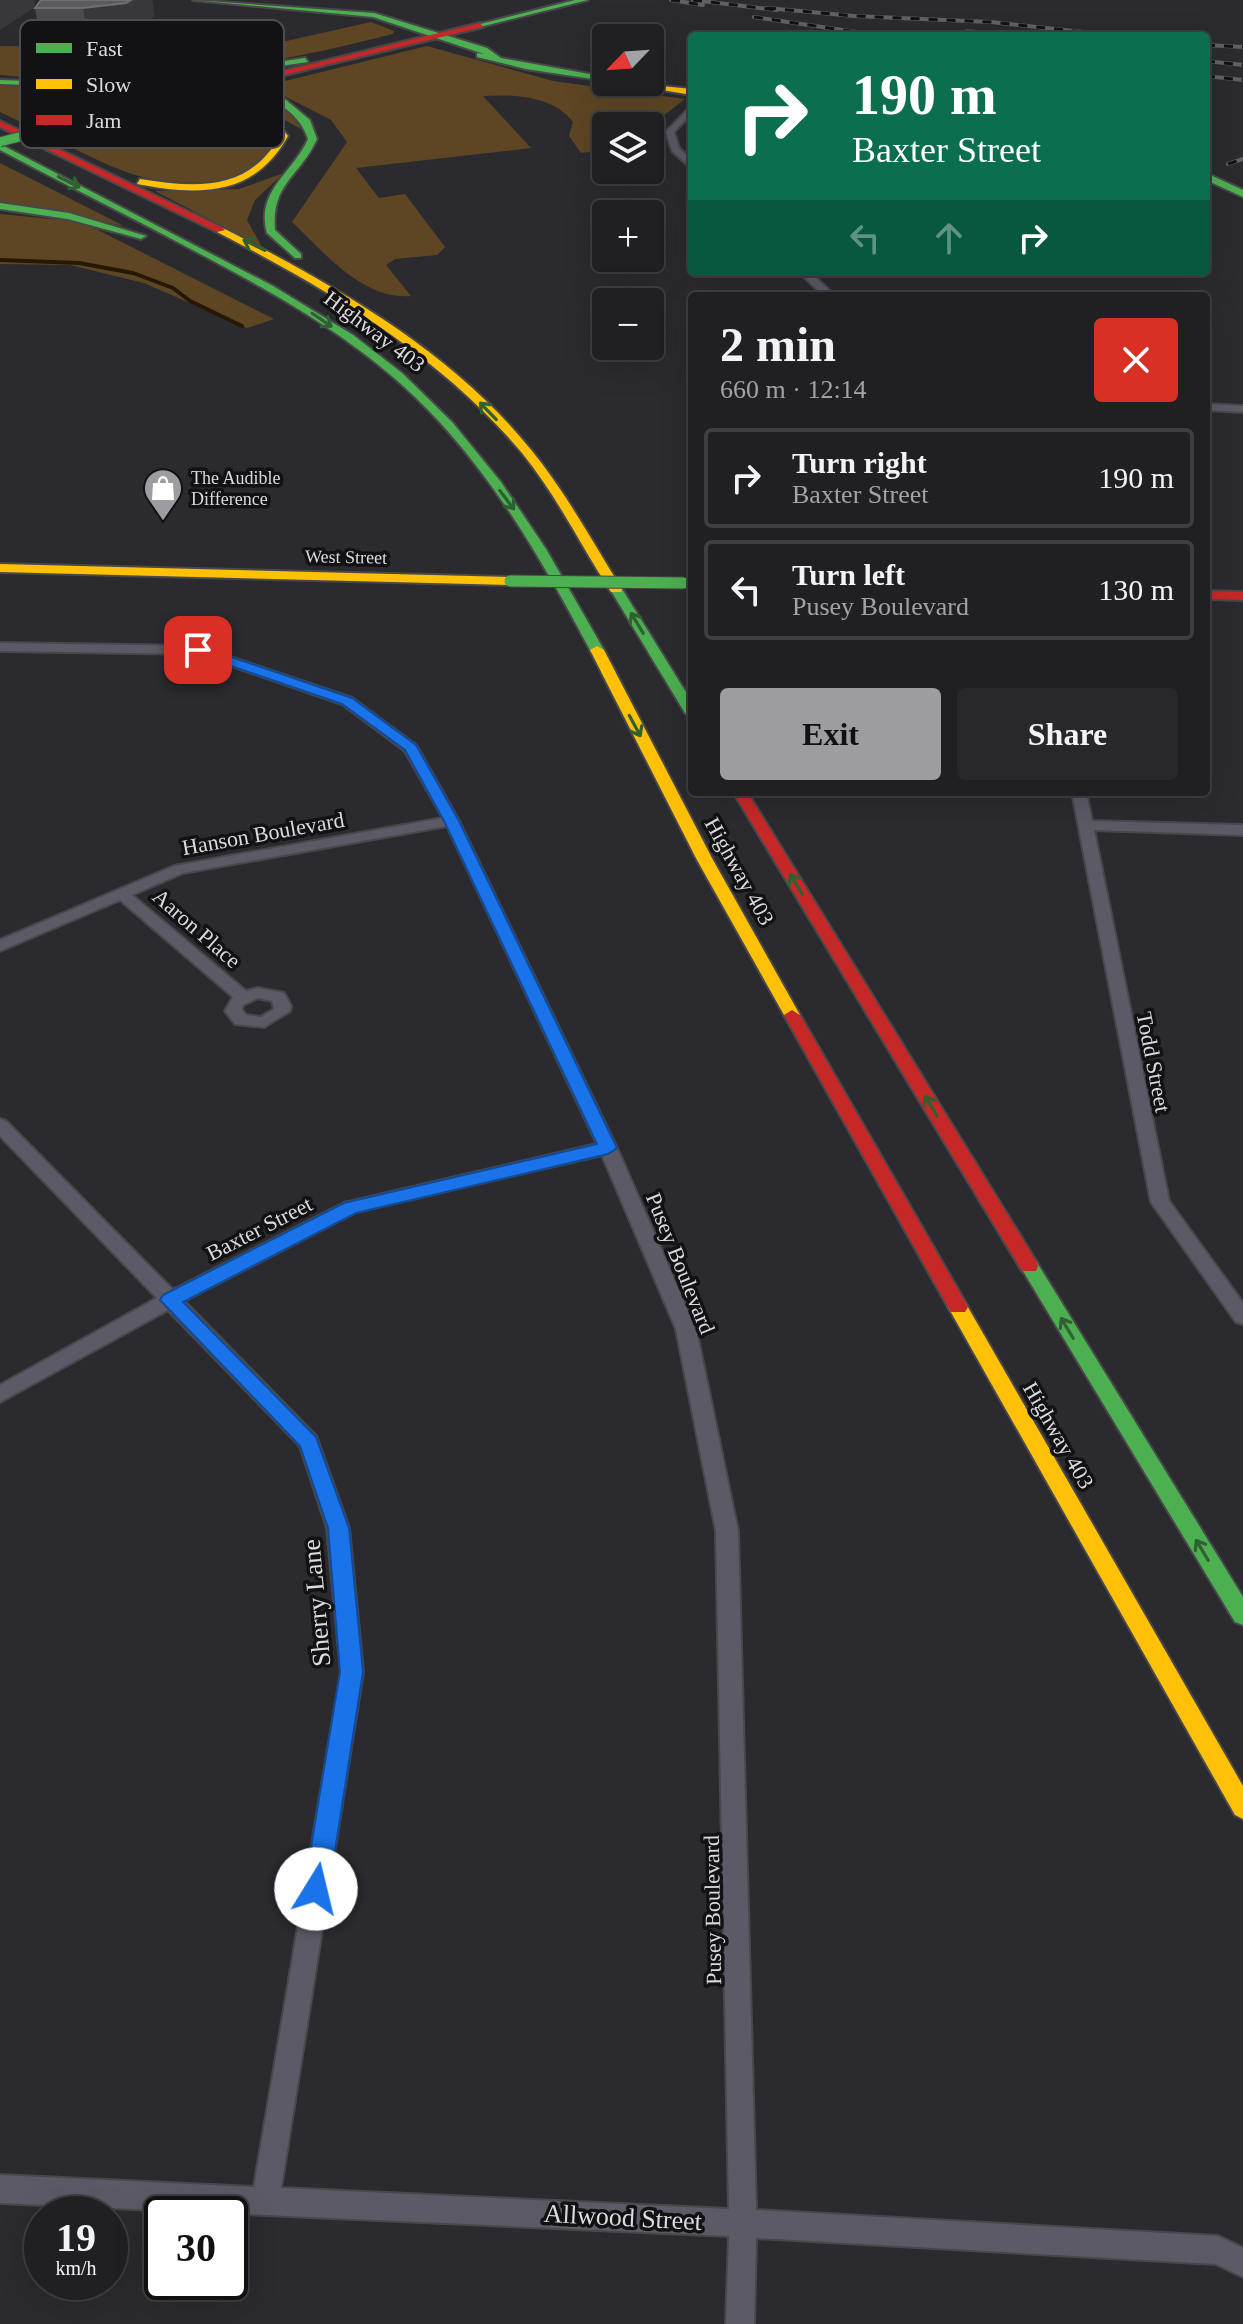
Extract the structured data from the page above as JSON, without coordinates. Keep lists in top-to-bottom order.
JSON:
{
  "streets": {
    "main road": ["Highway 403", "West Street"],
    "street": [
      "Hanson Boulevard",
      "Aaron Place",
      "Todd Street",
      "Baxter Street",
      "Pusey Boulevard",
      "Sherry Lane",
      "Allwood Street"
    ]
  },
  "crossings": [
    ["Hanson Boulevard", "Aaron Place"],
    ["Hanson Boulevard", "Pusey Boulevard"],
    ["Baxter Street", "Pusey Boulevard"],
    ["Baxter Street", "Sherry Lane"],
    ["Pusey Boulevard", "Allwood Street"],
    ["Sherry Lane", "Allwood Street"]
  ],
  "places": {
    "shop": ["The Audible Difference"]
  },
  "legend": ["Fast", "Slow", "Jam"],
  "north": "bottom left",
  "page": {
    "map_buttons": ["+", "−"],
    "turn": ["190 m", "Baxter Street"],
    "heading": ["2 min", "660 m · 12:14"],
    "list": [
      {
        "name": "Turn right",
        "note": "Baxter Street",
        "value": "190 m"
      },
      {
        "name": "Turn left",
        "note": "Pusey Boulevard",
        "value": "130 m"
      }
    ],
    "buttons": ["Exit", "Share"],
    "speed": "19 km/h",
    "limit": "30"
  }
}
